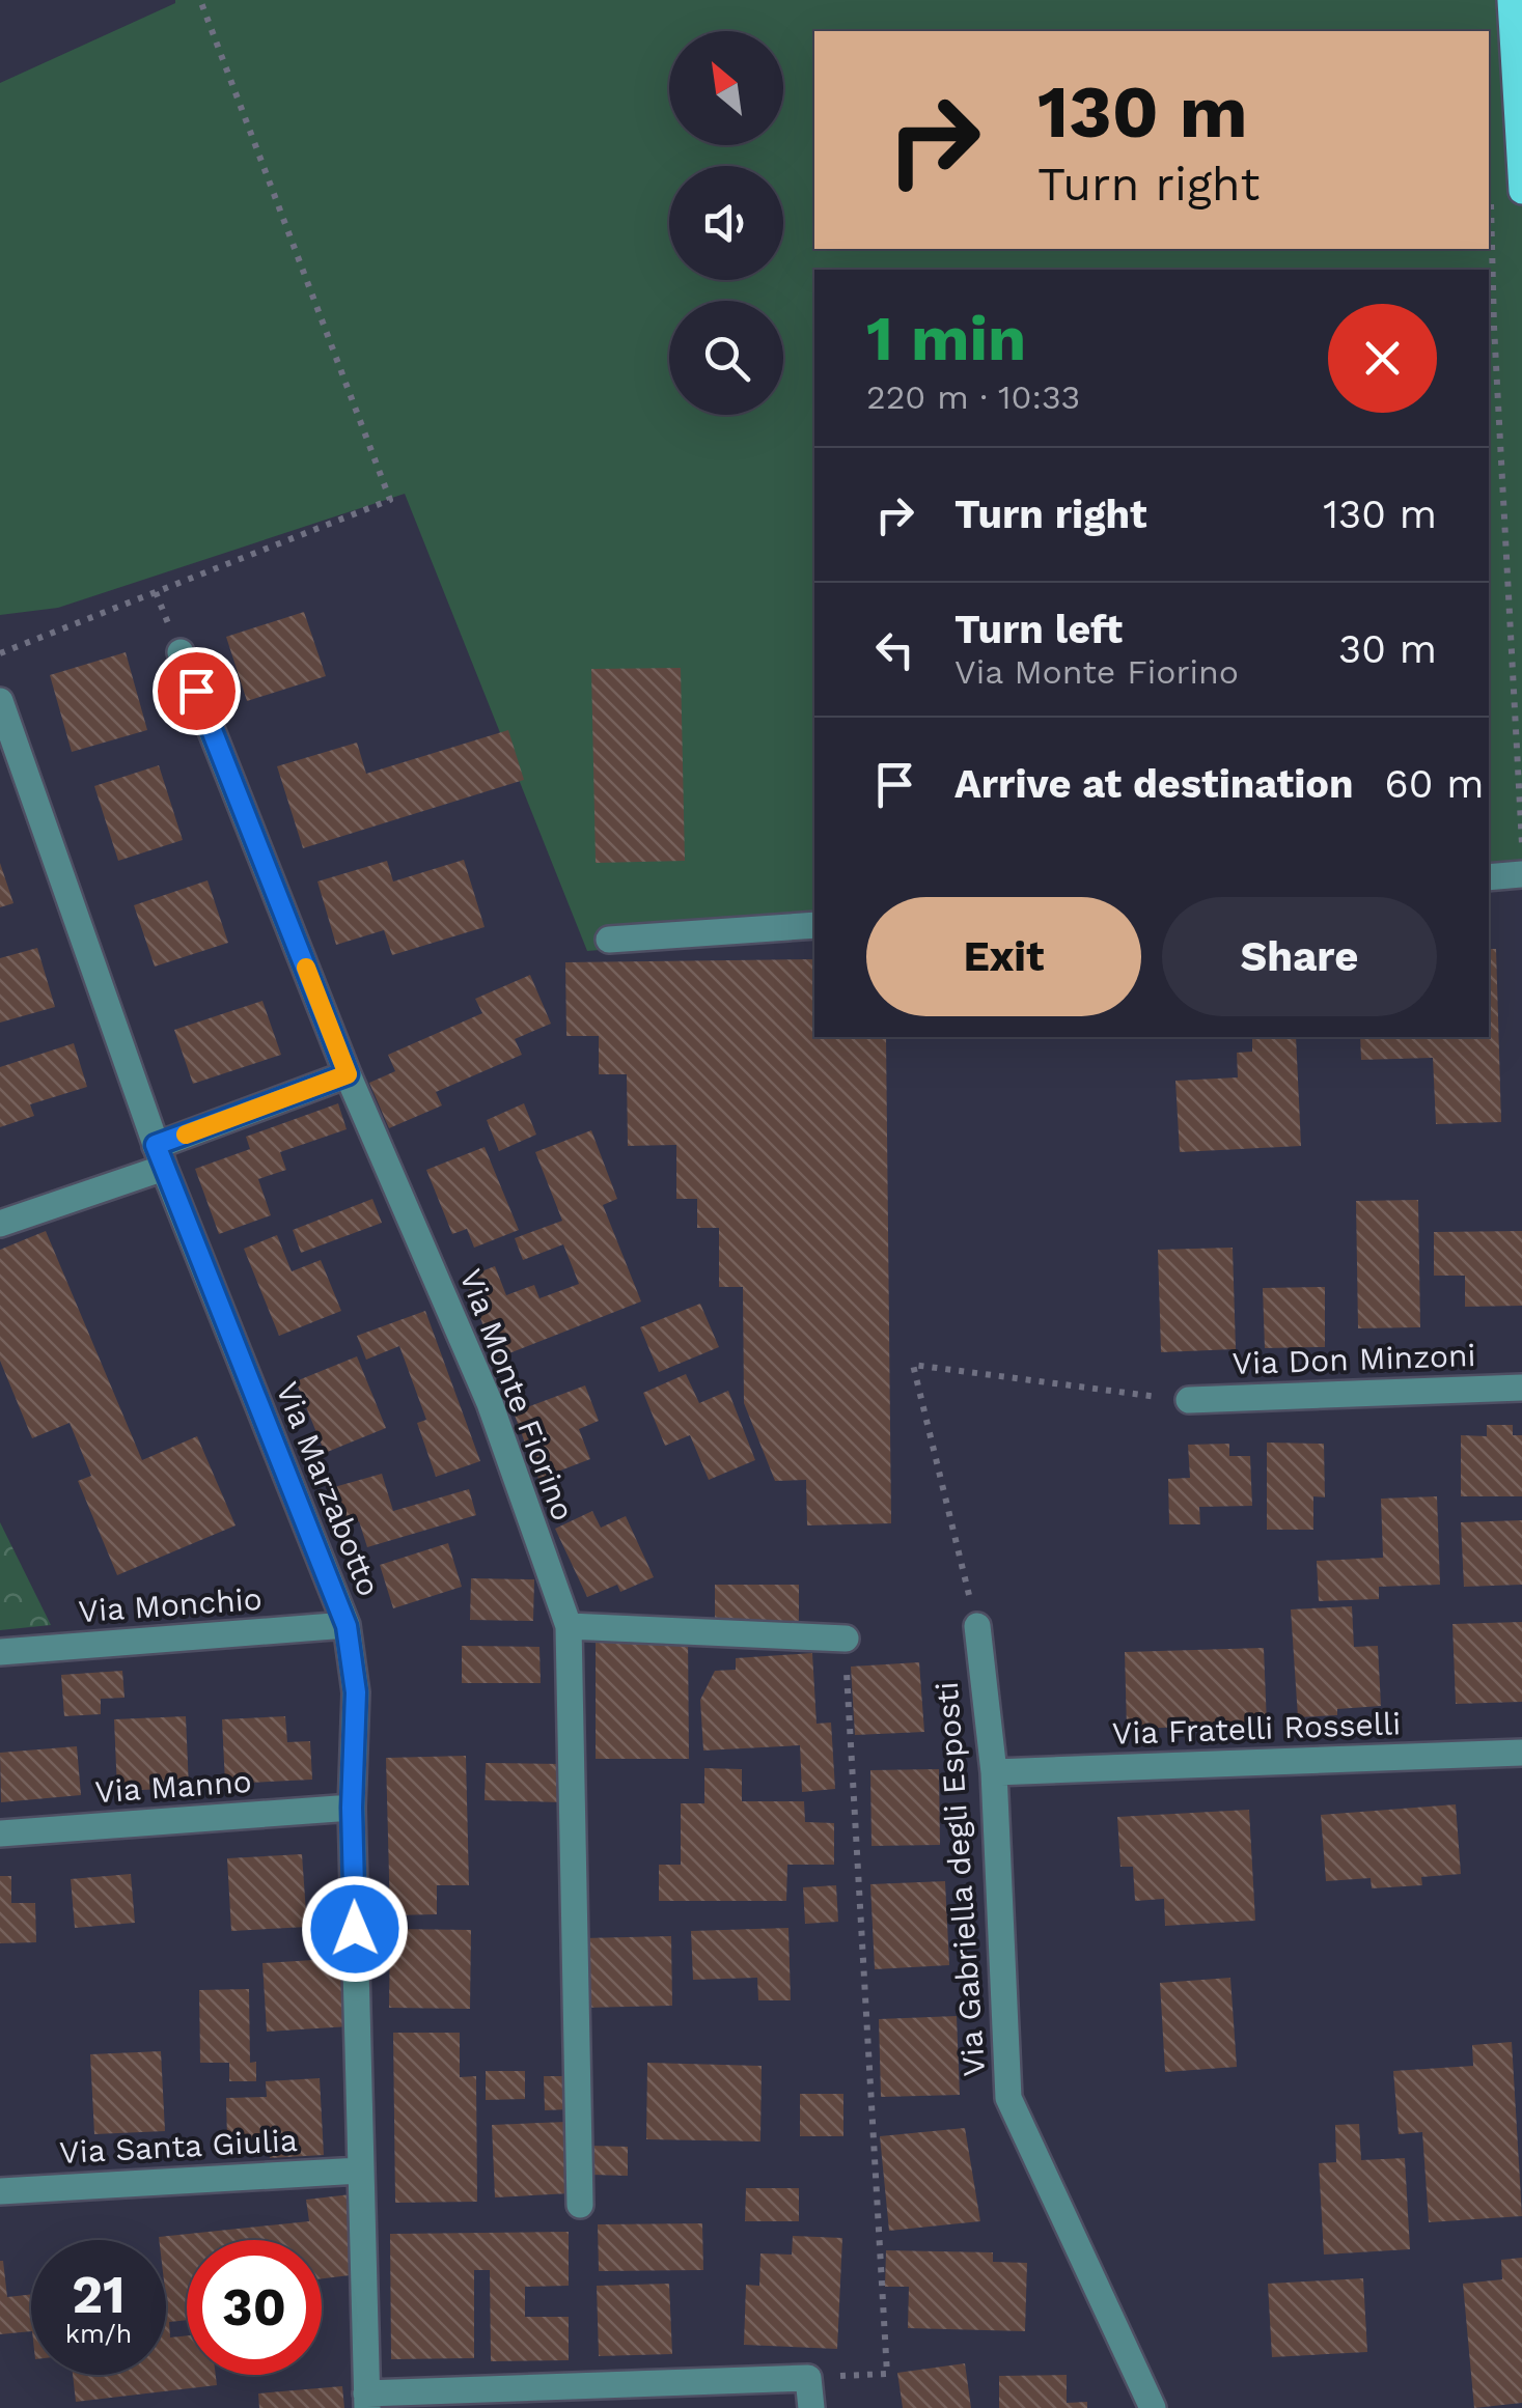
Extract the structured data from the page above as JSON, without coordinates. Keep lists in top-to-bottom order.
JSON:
{
  "streets": {
    "street": [
      "Via Don Minzoni",
      "Via Monte Fiorino",
      "Via Marzabotto",
      "Via Monchio",
      "Via Fratelli Rosselli",
      "Via Manno",
      "Via Gabriella degli Esposti",
      "Via Santa Giulia"
    ]
  },
  "crossings": [
    ["Via Marzabotto", "Via Monchio"],
    ["Via Marzabotto", "Via Manno"],
    ["Via Marzabotto", "Via Santa Giulia"],
    ["Via Fratelli Rosselli", "Via Gabriella degli Esposti"]
  ],
  "north": "top left",
  "page": {
    "turn": ["130 m", "Turn right"],
    "heading": ["1 min", "220 m · 10:33"],
    "list": [
      {
        "name": "Turn right",
        "value": "130 m"
      },
      {
        "name": "Turn left",
        "note": "Via Monte Fiorino",
        "value": "30 m"
      },
      {
        "name": "Arrive at destination",
        "value": "60 m"
      }
    ],
    "buttons": ["Exit", "Share"],
    "speed": "21 km/h",
    "limit": "30"
  }
}
